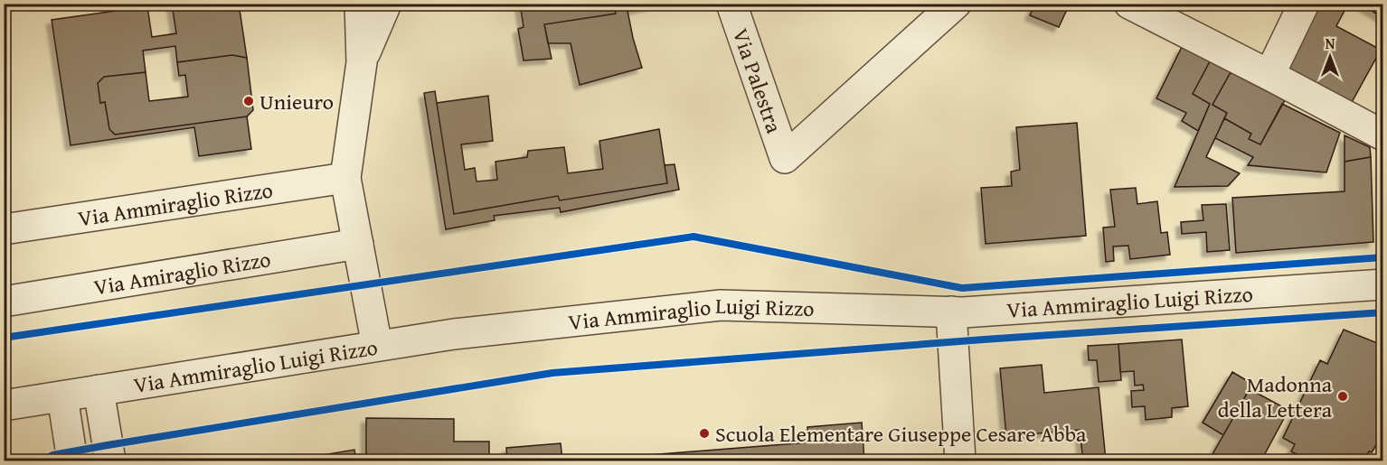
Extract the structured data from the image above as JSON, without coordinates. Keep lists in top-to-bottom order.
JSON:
{
  "streets": {
    "street": [
      "Via Palestra",
      "Via Ammiraglio Rizzo",
      "Via Amiraglio Rizzo",
      "Via Ammiraglio Luigi Rizzo"
    ]
  },
  "places": ["Unieuro", "Madonna della Lettera", "Scuola Elementare Giuseppe Cesare Abba"],
  "north": "top"
}
